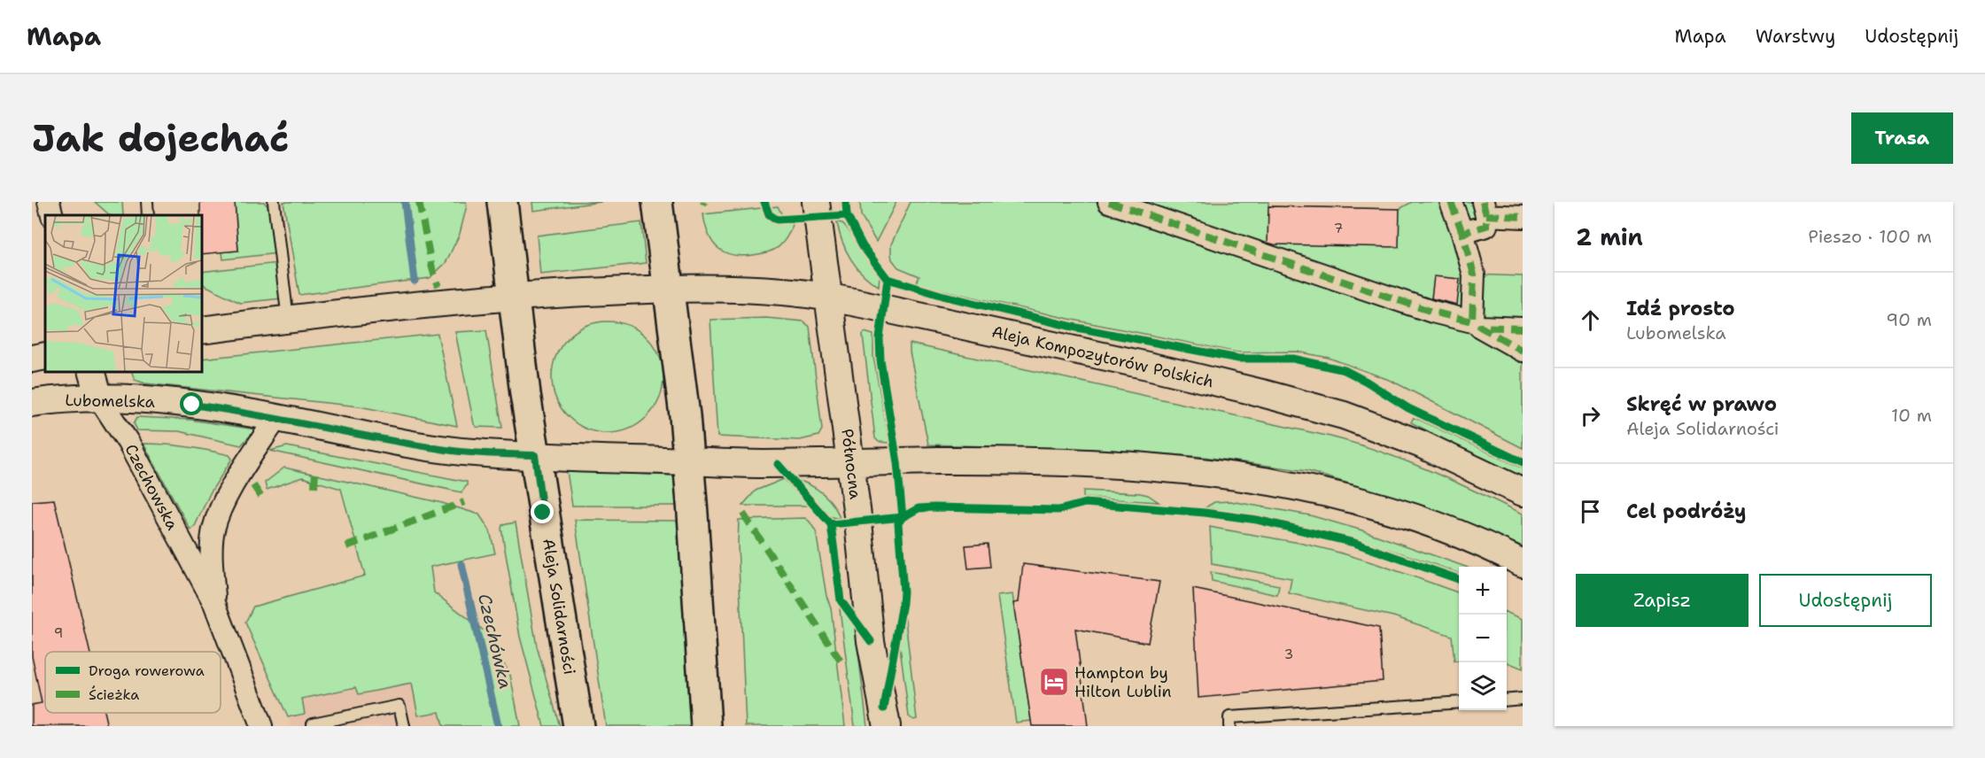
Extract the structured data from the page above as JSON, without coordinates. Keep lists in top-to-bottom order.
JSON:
{
  "streets": {
    "main road": ["Aleja Solidarności"],
    "street": [
      "Aleja Kompozytorów Polskich",
      "Lubomelska",
      "Północna",
      "Czechowska"
    ]
  },
  "crossings": [
    ["Aleja Kompozytorów Polskich", "Północna"],
    ["Aleja Kompozytorów Polskich", "Aleja Solidarności"],
    ["Lubomelska", "Czechowska"],
    ["Lubomelska", "Aleja Solidarności"]
  ],
  "water": ["Czechówka"],
  "places": {
    "hotel": ["Hampton by Hilton Lublin"]
  },
  "house_numbers": ["7", "9", "3"],
  "legend": ["Droga rowerowa", "Ścieżka"],
  "page": {
    "header": "Mapa",
    "nav": ["Mapa", "Warstwy", "Udostępnij"],
    "buttons": [
      "Trasa",
      ["Zapisz", "Udostępnij"]
    ],
    "title": "Jak dojechać",
    "heading": ["2 min", "Pieszo · 100 m"],
    "list": [
      ["Idź prosto", "Lubomelska", "90 m"],
      ["Skręć w prawo", "Aleja Solidarności", "10 m"],
      "Cel podróży"
    ],
    "map_buttons": ["+", "−"]
  }
}
